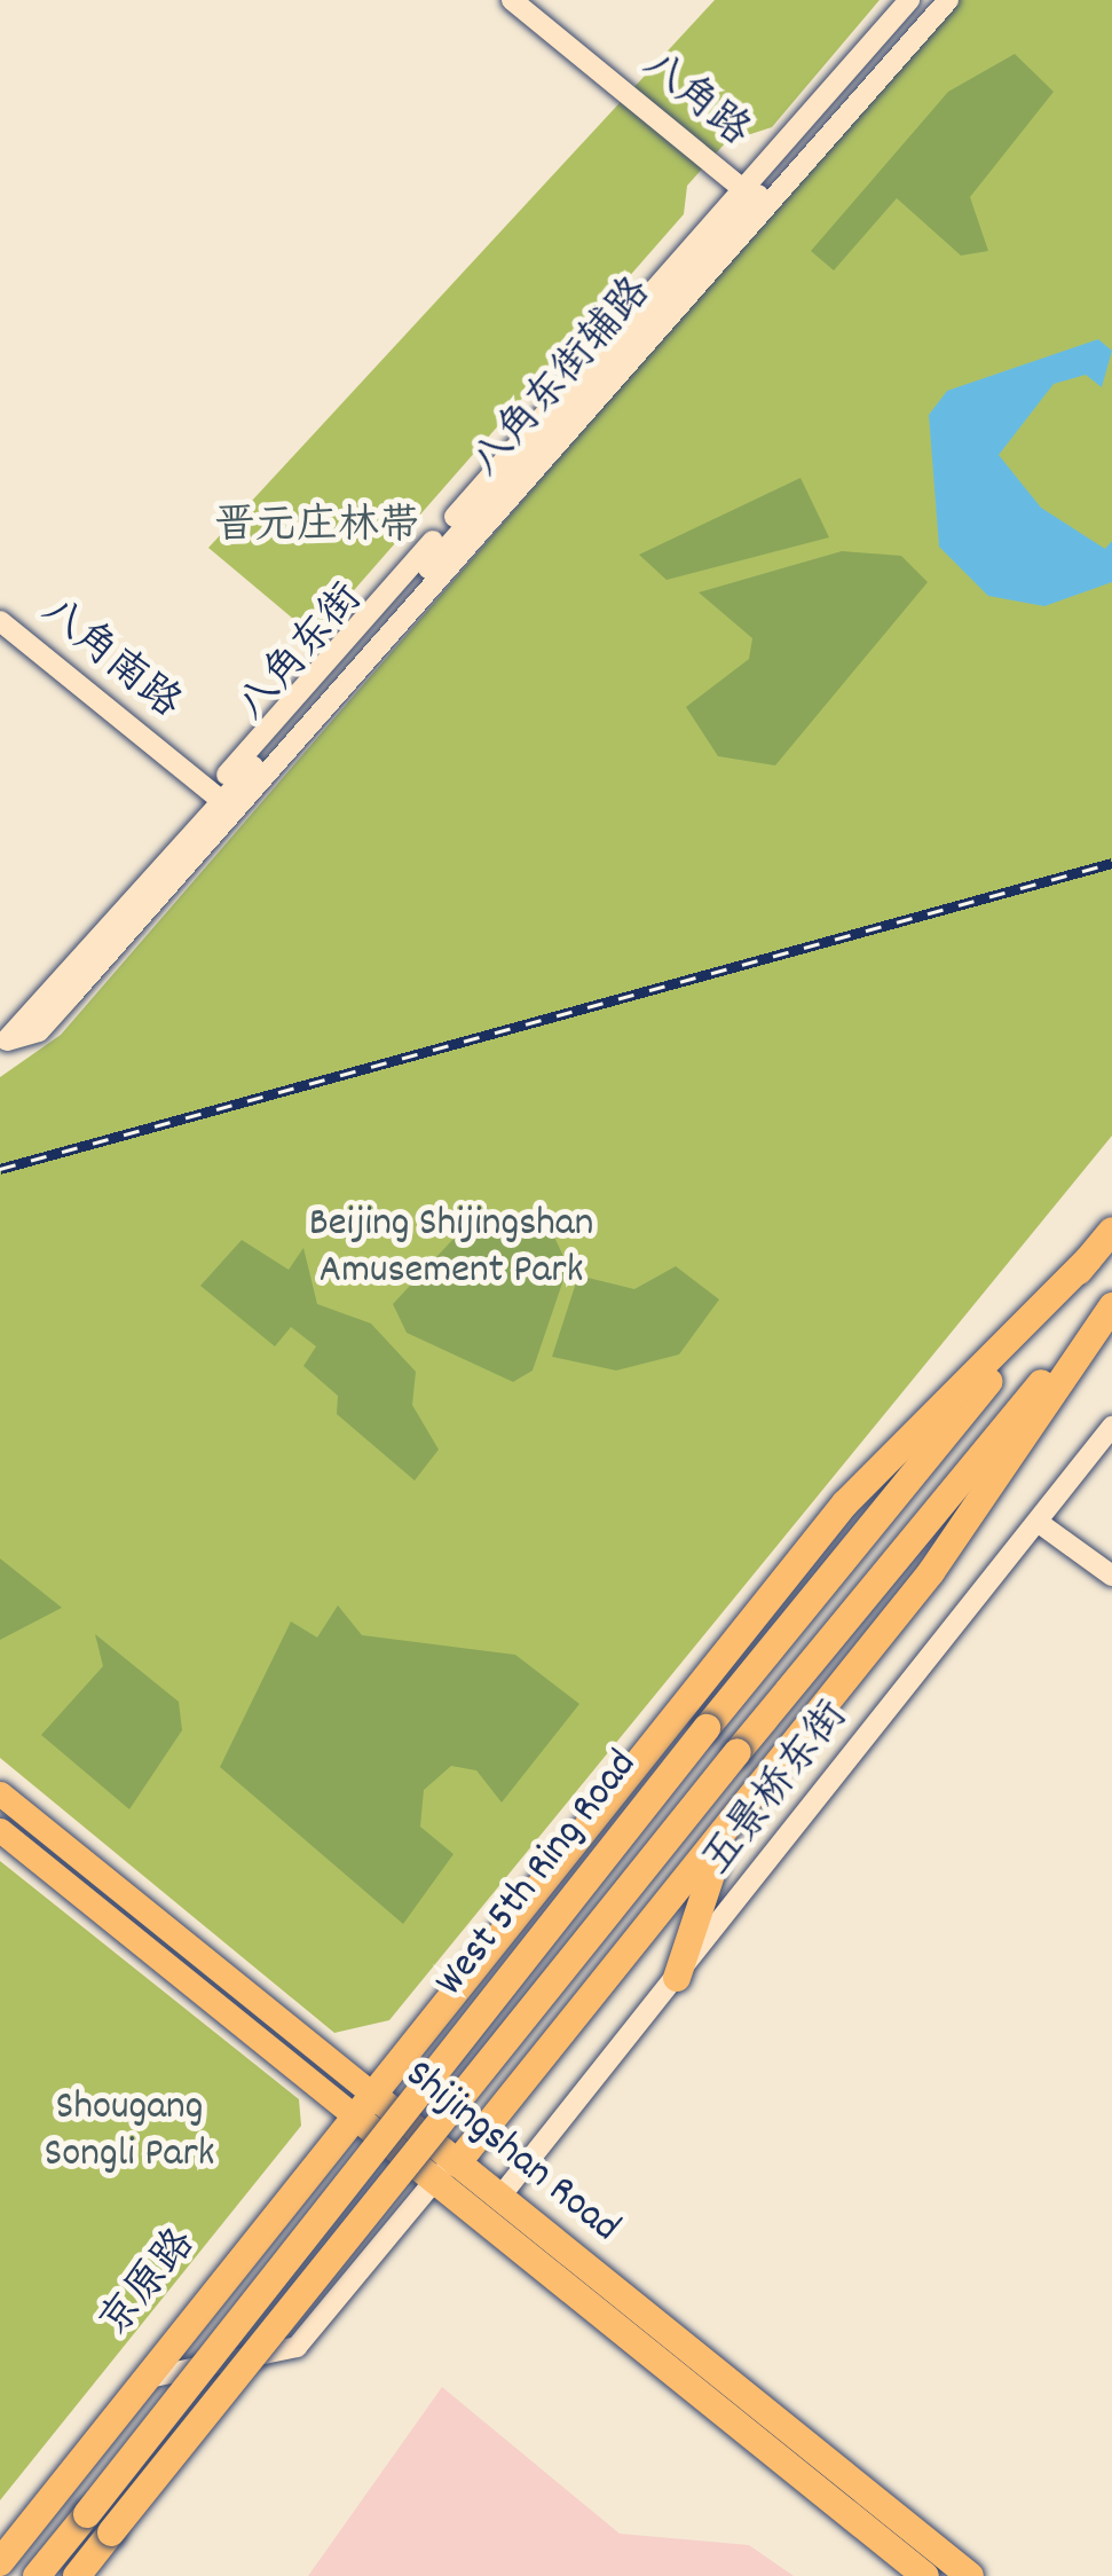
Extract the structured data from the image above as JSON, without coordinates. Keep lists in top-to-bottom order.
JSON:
{
  "streets": {
    "highway": ["West 5th Ring Road", "Shijingshan Road", "京原路"],
    "street": [
      "八角路",
      "八角东街",
      "八角南路",
      "五景桥东街"
    ]
  },
  "crossings": [
    ["八角路", "八角东街"],
    ["八角东街", "八角南路"],
    ["五景桥东街", "Shijingshan Road"],
    ["Shijingshan Road", "京原路"]
  ],
  "parks": ["晋元庄林带", "Beijing Shijingshan Amusement Park", "Shougang Songli Park"]
}
